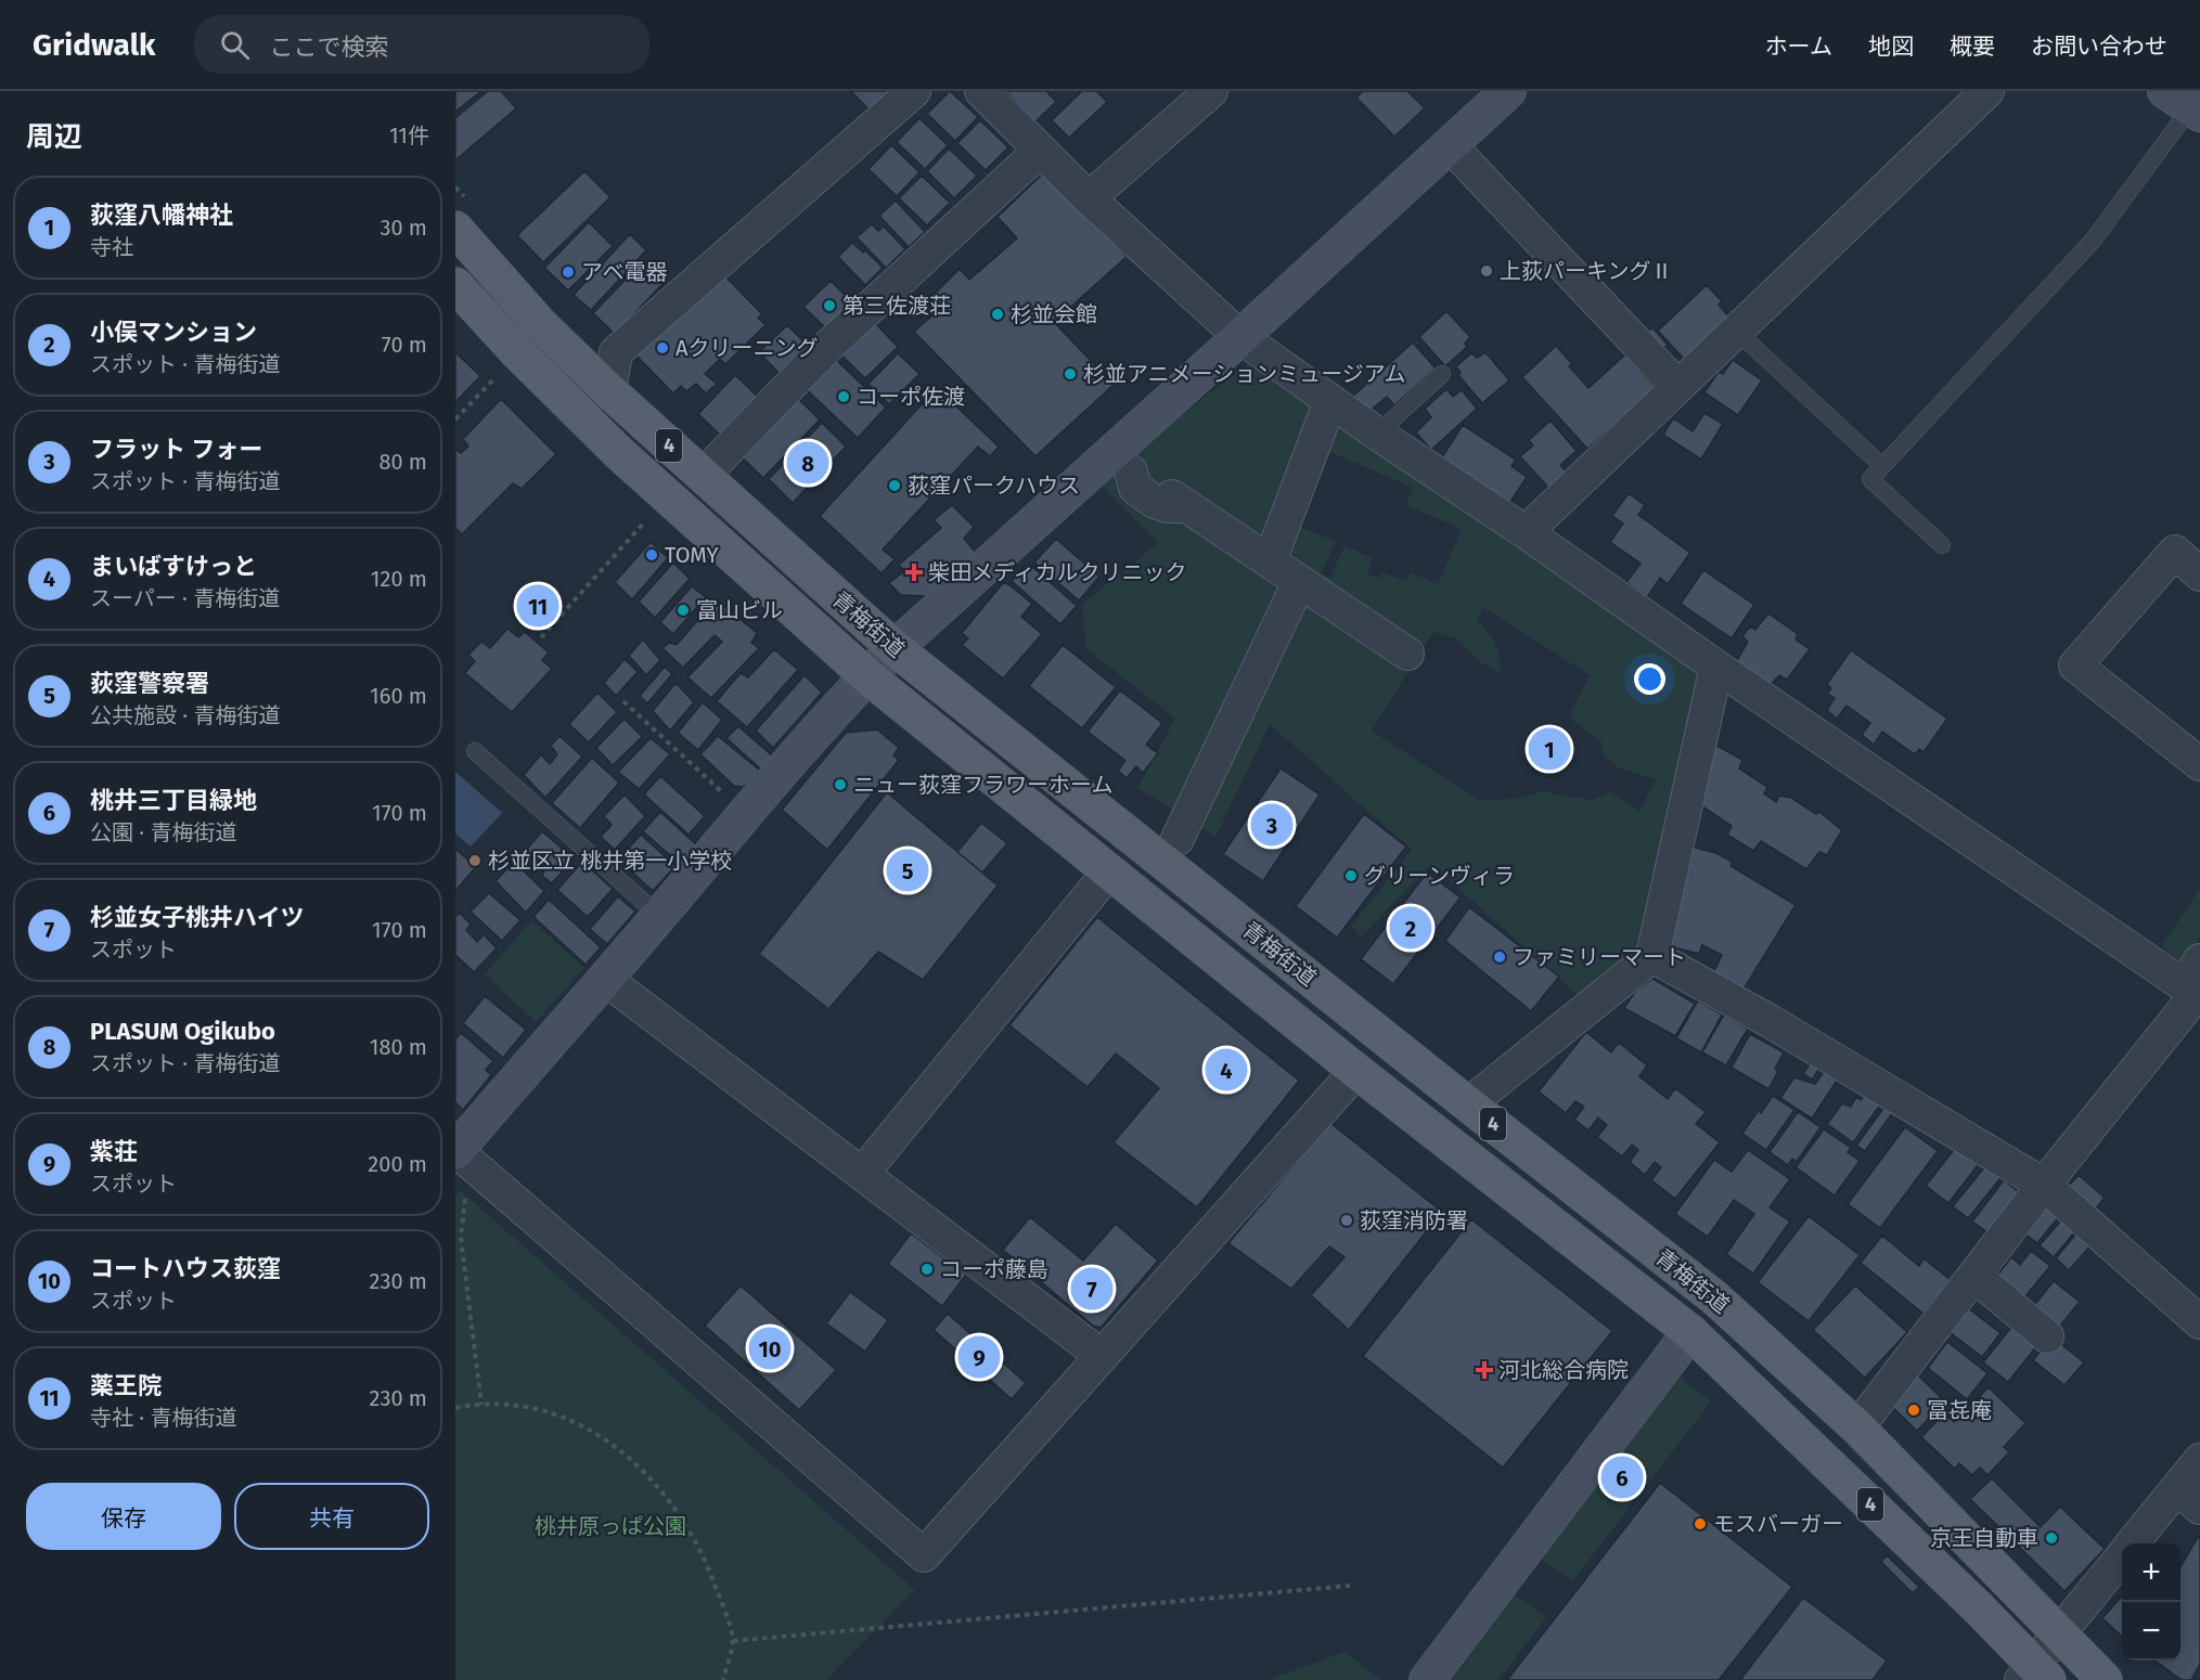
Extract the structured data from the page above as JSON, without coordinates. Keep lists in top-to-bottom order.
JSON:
{
  "streets": {
    "main road": ["4", "青梅街道"]
  },
  "parks": ["桃井原っぱ公園"],
  "places": {
    "other": [
      "上荻パーキングⅡ",
      "アベ電器",
      "第三佐渡荘",
      "杉並会館",
      "Aクリーニング",
      "杉並アニメーションミュージアム",
      "コーポ佐渡",
      "荻窪パークハウス",
      "TOMY",
      "富山ビル",
      "ニュー荻窪フラワーホーム",
      "杉並区立 桃井第一小学校",
      "グリーンヴィラ",
      "ファミリーマート",
      "荻窪消防署",
      "コーポ藤島",
      "冨㐂庵",
      "モスバーガー",
      "京王自動車"
    ],
    "health": ["柴田メディカルクリニック", "河北総合病院"]
  },
  "page": {
    "header": "Gridwalk",
    "search": "ここで検索",
    "nav": [
      "ホーム",
      "地図",
      "概要",
      "お問い合わせ"
    ],
    "heading": ["周辺", "11件"],
    "list": [
      {
        "mark": "1",
        "name": "荻窪八幡神社",
        "note": "寺社",
        "value": "30 m"
      },
      {
        "mark": "2",
        "name": "小俣マンション",
        "note": "スポット · 青梅街道",
        "value": "70 m"
      },
      {
        "mark": "3",
        "name": "フラット フォー",
        "note": "スポット · 青梅街道",
        "value": "80 m"
      },
      {
        "mark": "4",
        "name": "まいばすけっと",
        "note": "スーパー · 青梅街道",
        "value": "120 m"
      },
      {
        "mark": "5",
        "name": "荻窪警察署",
        "note": "公共施設 · 青梅街道",
        "value": "160 m"
      },
      {
        "mark": "6",
        "name": "桃井三丁目緑地",
        "note": "公園 · 青梅街道",
        "value": "170 m"
      },
      {
        "mark": "7",
        "name": "杉並女子桃井ハイツ",
        "note": "スポット",
        "value": "170 m"
      },
      {
        "mark": "8",
        "name": "PLASUM Ogikubo",
        "note": "スポット · 青梅街道",
        "value": "180 m"
      },
      {
        "mark": "9",
        "name": "紫荘",
        "note": "スポット",
        "value": "200 m"
      },
      {
        "mark": "10",
        "name": "コートハウス荻窪",
        "note": "スポット",
        "value": "230 m"
      },
      {
        "mark": "11",
        "name": "薬王院",
        "note": "寺社 · 青梅街道",
        "value": "230 m"
      }
    ],
    "pins": [
      "8",
      "11",
      "1",
      "3",
      "5",
      "2",
      "4",
      "7",
      "10",
      "9",
      "6"
    ],
    "buttons": ["保存", "共有"],
    "map_buttons": ["+", "−"]
  }
}
